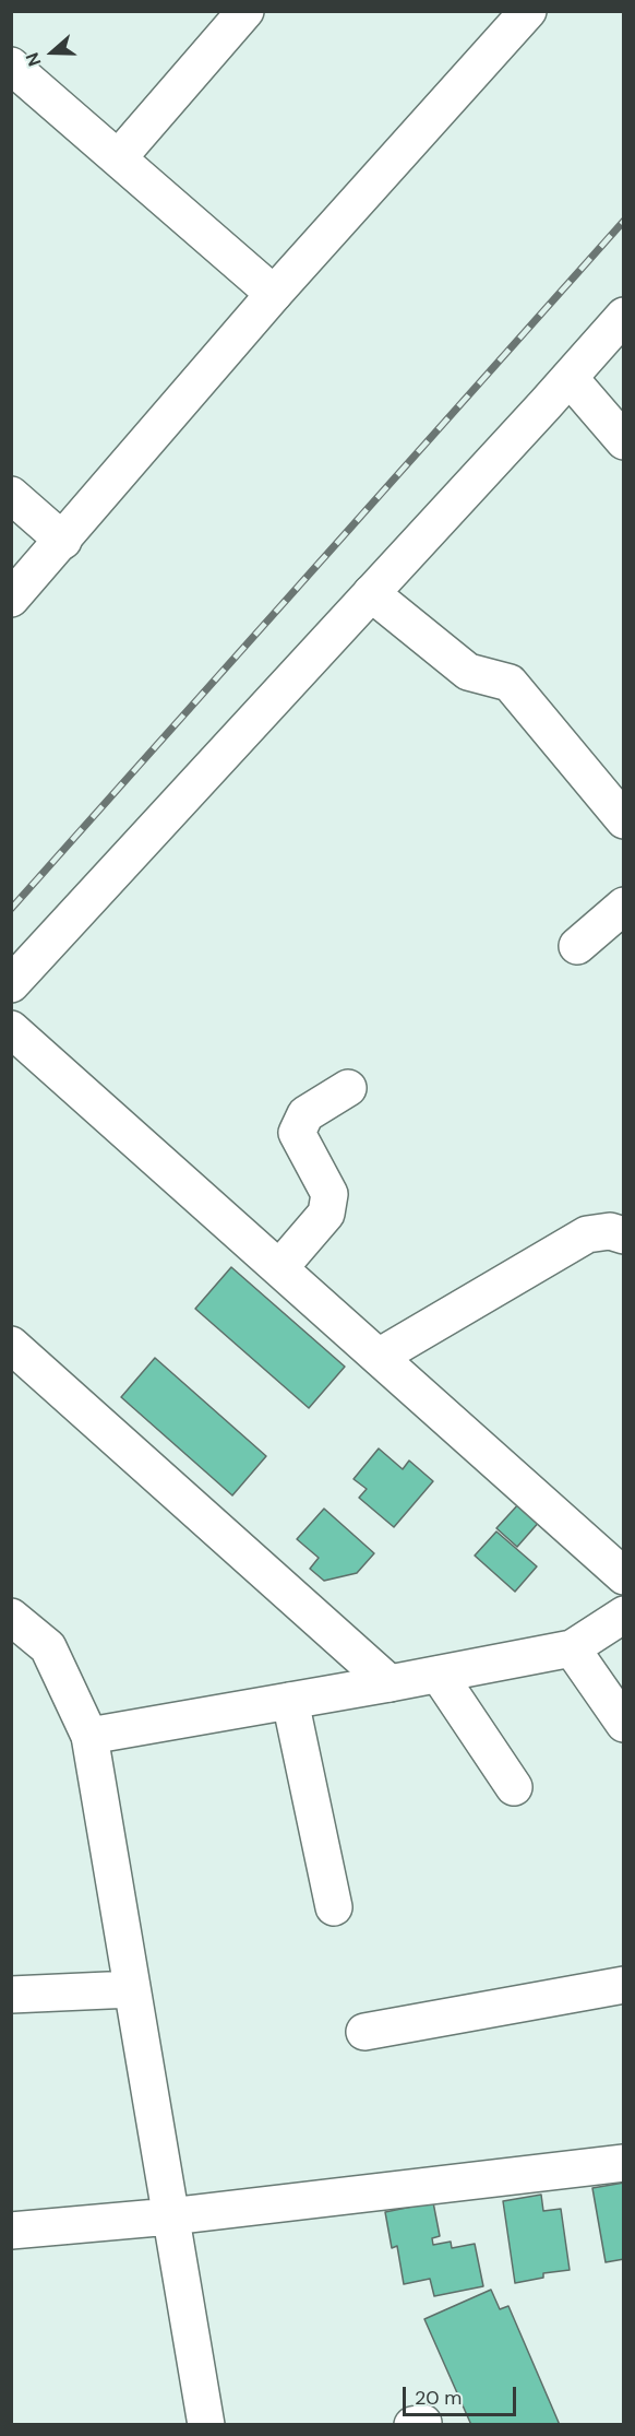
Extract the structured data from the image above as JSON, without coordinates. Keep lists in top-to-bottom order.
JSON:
{
  "scale_bar": "20 m",
  "north": "left"
}
